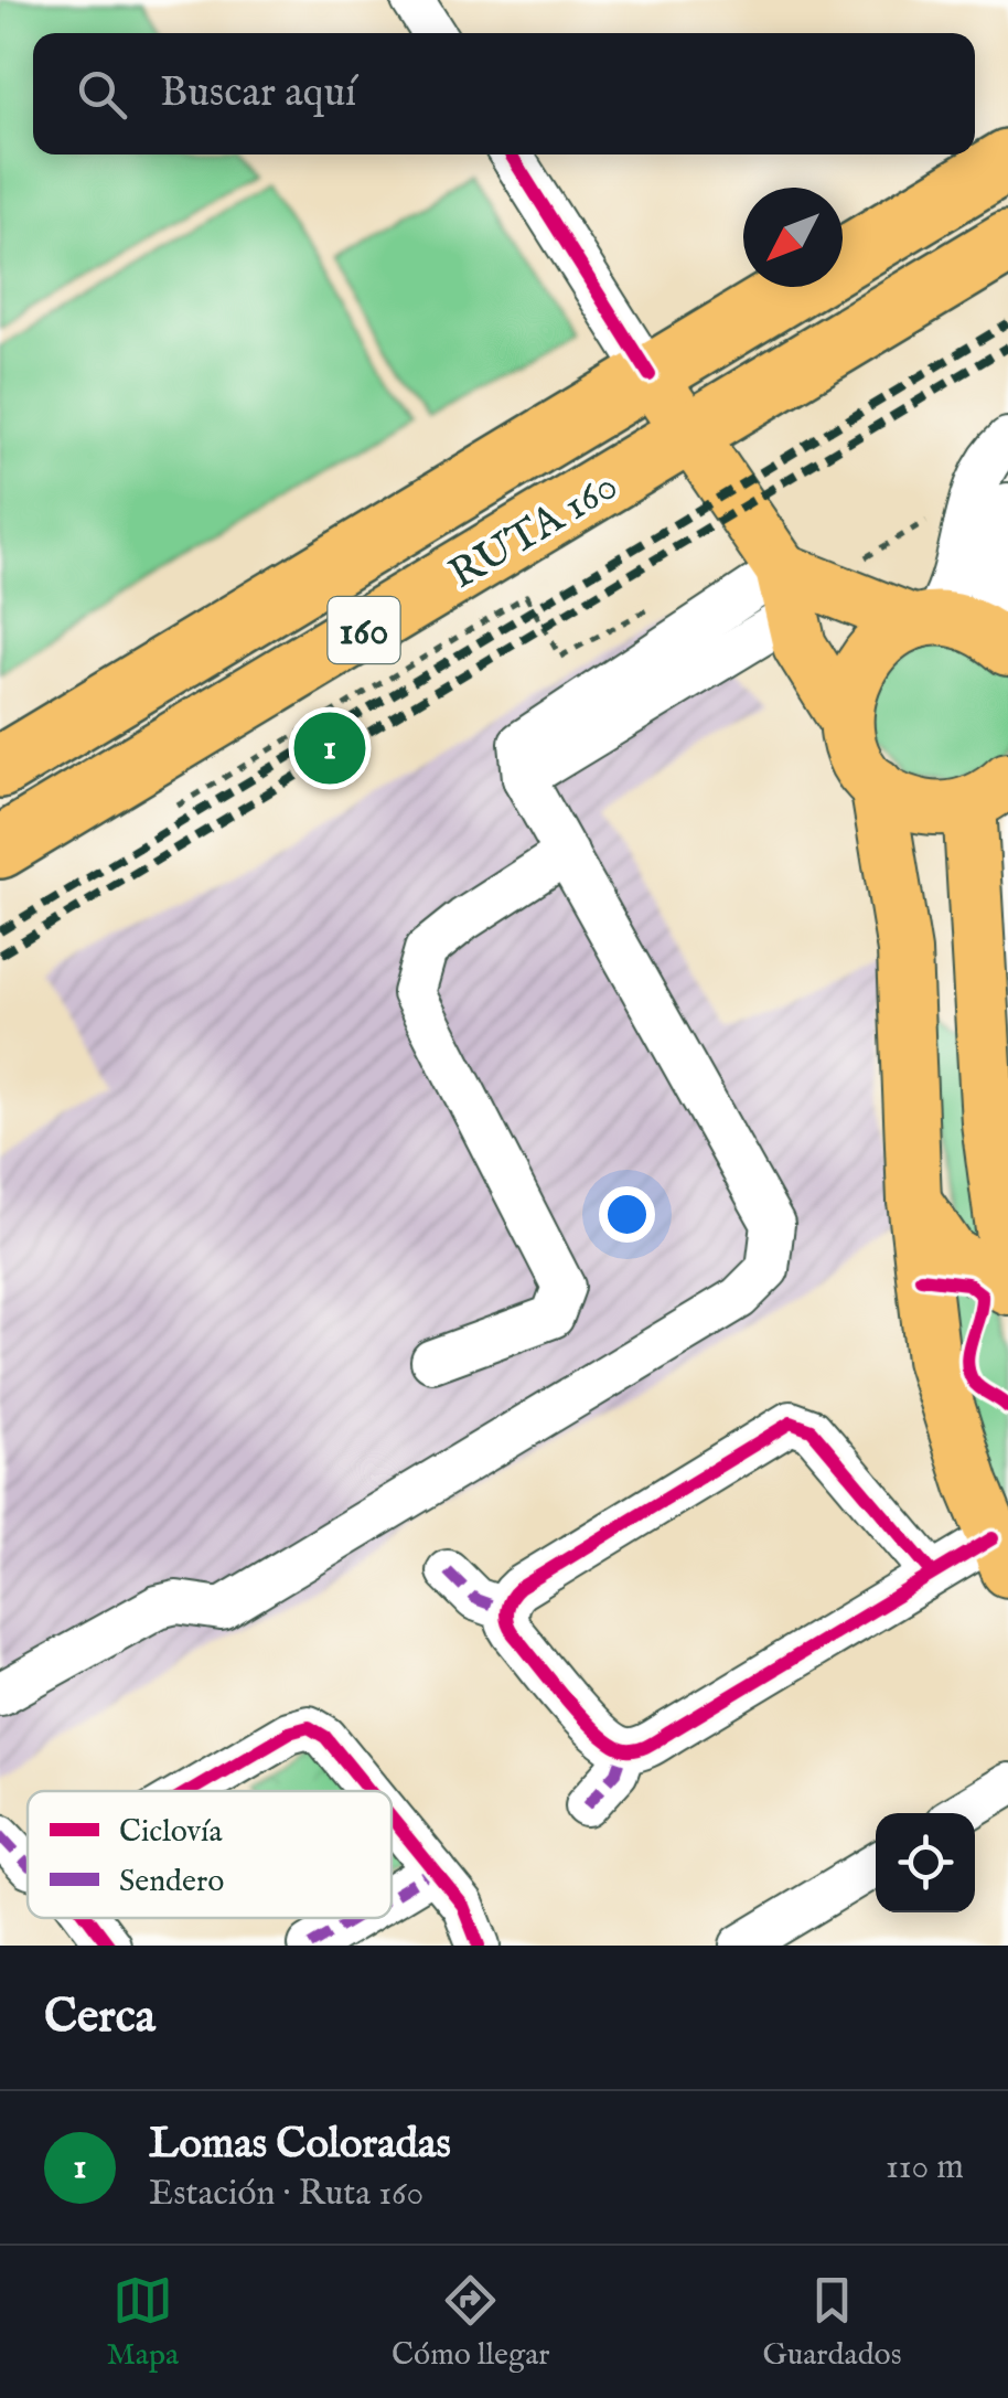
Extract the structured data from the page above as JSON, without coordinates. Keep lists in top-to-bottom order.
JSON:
{
  "streets": {
    "highway": ["RUTA 160", "160"]
  },
  "legend": ["Ciclovía", "Sendero"],
  "north": "bottom left",
  "page": {
    "search": "Buscar aquí",
    "pins": "1",
    "heading": "Cerca",
    "list": [
      {
        "mark": "1",
        "name": "Lomas Coloradas",
        "note": "Estación · Ruta 160",
        "value": "110 m"
      }
    ],
    "nav": ["Mapa", "Cómo llegar", "Guardados"]
  }
}
